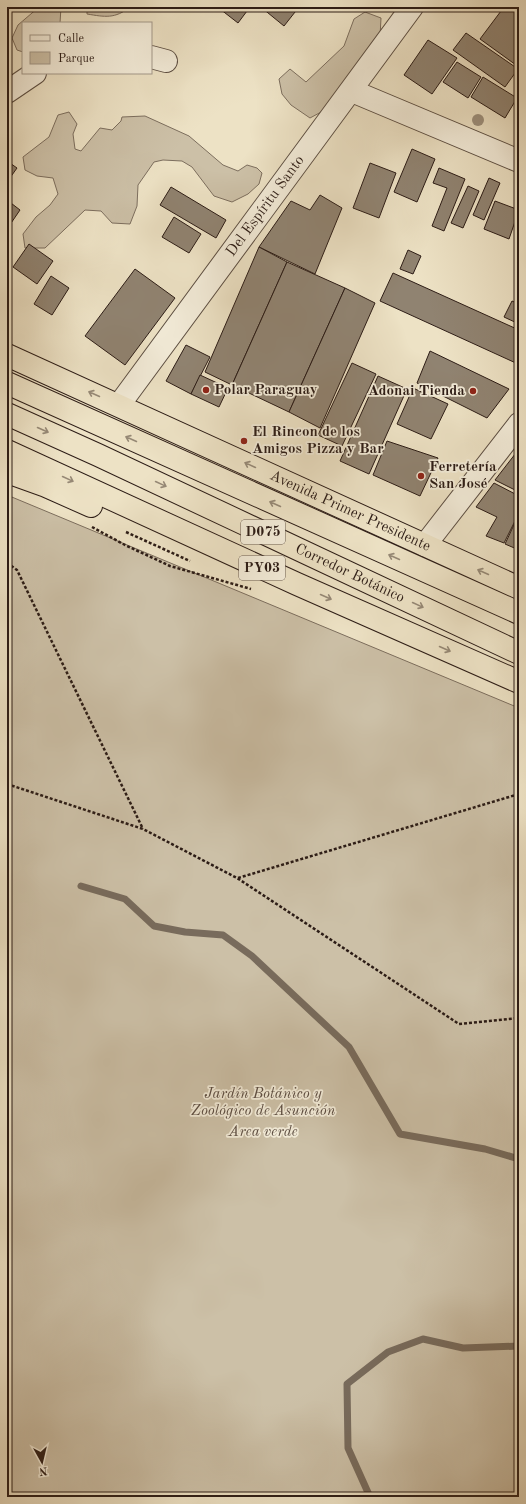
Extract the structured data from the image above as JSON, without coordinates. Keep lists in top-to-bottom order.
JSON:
{
  "streets": {
    "highway": [
      "Avenida Primer Presidente",
      "D075",
      "PY03",
      "Corredor Botánico"
    ],
    "street": ["Del Espíritu Santo"]
  },
  "crossings": [
    ["Del Espíritu Santo", "Avenida Primer Presidente"]
  ],
  "parks": ["Jardín Botánico y Zoológico de Asunción", "Area verde"],
  "places": [
    "Polar Paraguay",
    "Adonai Tienda",
    "El Rincon de los Amigos Pizza y Bar",
    "Ferretería San José"
  ],
  "legend": ["Calle", "Parque"],
  "north": "bottom"
}
